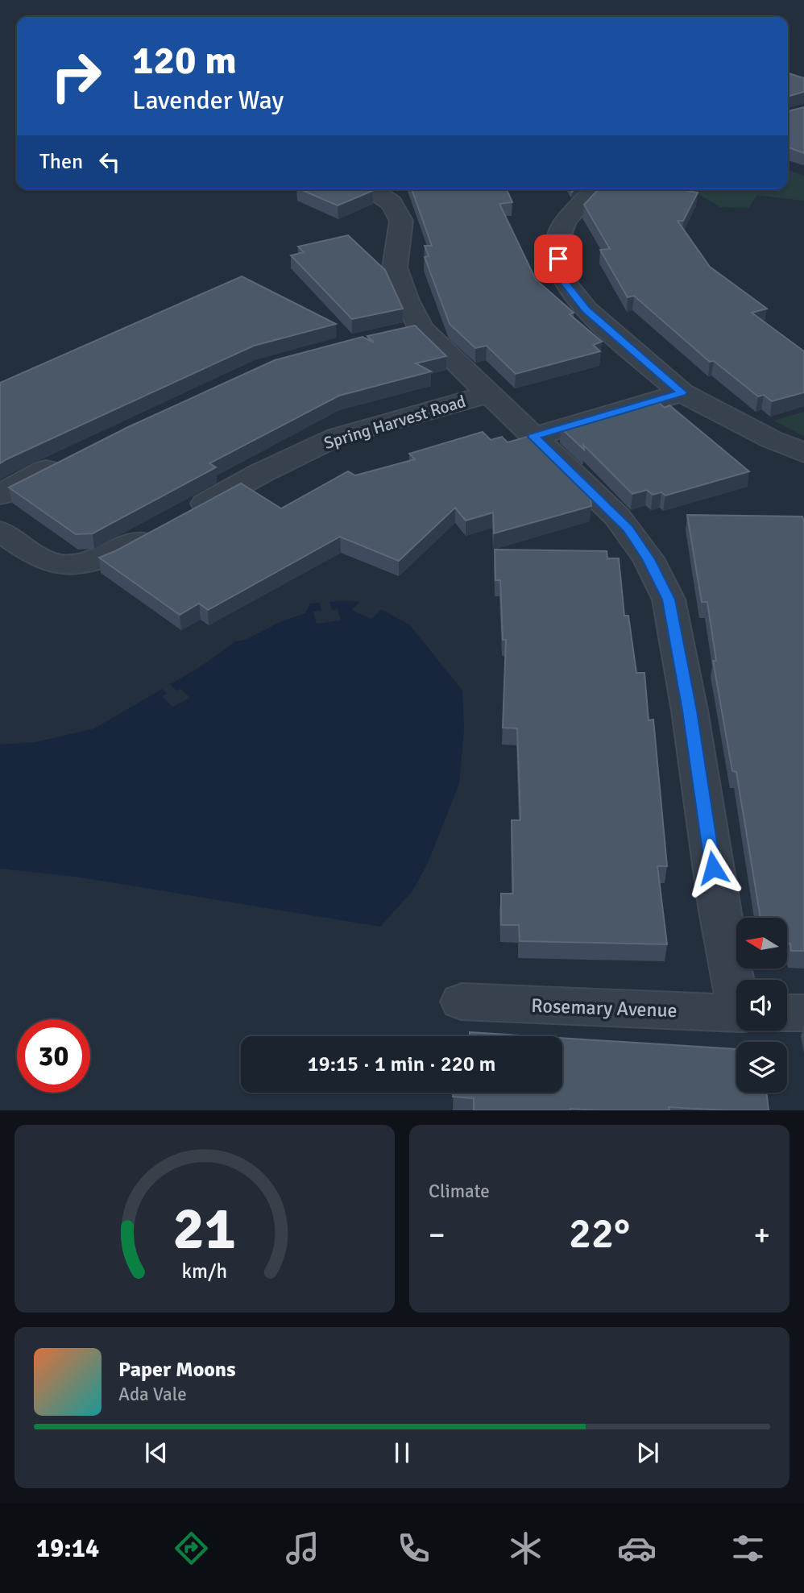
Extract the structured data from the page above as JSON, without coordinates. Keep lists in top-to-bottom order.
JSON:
{
  "streets": {
    "street": ["Spring Harvest Road", "Rosemary Avenue"]
  },
  "north": "left",
  "page": {
    "turn": ["120 m", "Lavender Way"],
    "then": "Then",
    "limit": "30",
    "trip": "19:15 · 1 min · 220 m",
    "tile": "Climate",
    "heat": ["−", "22°", "+"],
    "song": ["Paper Moons", "Ada Vale"],
    "tabs": "19:14",
    "gauge": ["21", "km/h"]
  }
}
